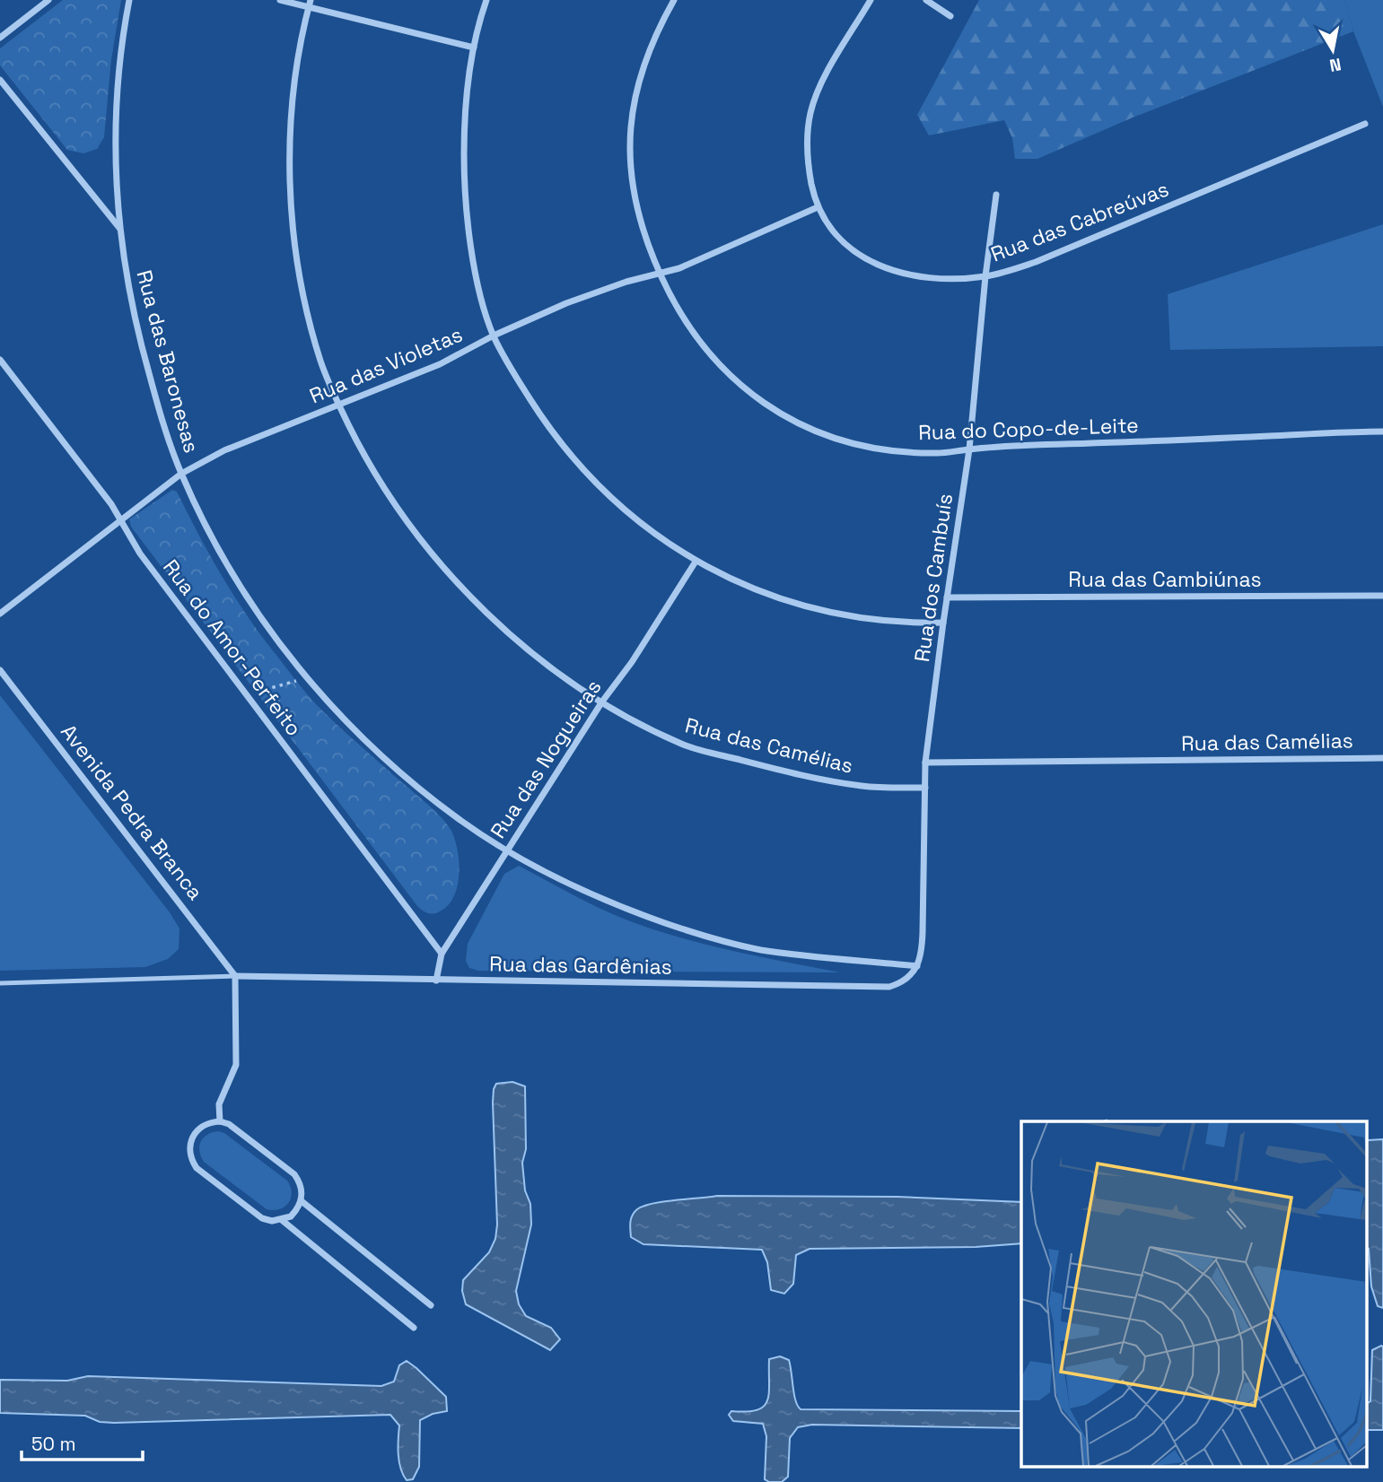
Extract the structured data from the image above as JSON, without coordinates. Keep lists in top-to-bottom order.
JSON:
{
  "streets": {
    "street": [
      "Rua das Cabreúvas",
      "Rua das Baronesas",
      "Rua das Violetas",
      "Rua do Copo-de-Leite",
      "Rua dos Cambuís",
      "Rua das Cambiúnas",
      "Rua do Amor-Perfeito",
      "Rua das Camélias",
      "Rua das Nogueiras",
      "Avenida Pedra Branca",
      "Rua das Gardênias"
    ]
  },
  "crossings": [
    ["Rua das Cabreúvas", "Rua das Violetas"],
    ["Rua das Cabreúvas", "Rua dos Cambuís"],
    ["Rua das Baronesas", "Rua das Violetas"],
    ["Rua das Baronesas", "Rua dos Cambuís"],
    ["Rua das Baronesas", "Rua das Nogueiras"],
    ["Rua das Baronesas", "Rua das Gardênias"],
    ["Rua das Violetas", "Rua do Copo-de-Leite"],
    ["Rua das Violetas", "Rua do Amor-Perfeito"],
    ["Rua das Violetas", "Rua das Camélias"],
    ["Rua do Copo-de-Leite", "Rua dos Cambuís"],
    ["Rua dos Cambuís", "Rua das Cambiúnas"],
    ["Rua dos Cambuís", "Rua das Camélias"],
    ["Rua dos Cambuís", "Rua das Gardênias"],
    ["Rua do Amor-Perfeito", "Rua das Nogueiras"],
    ["Rua das Camélias", "Rua das Nogueiras"],
    ["Rua das Nogueiras", "Rua das Gardênias"],
    ["Avenida Pedra Branca", "Rua das Gardênias"]
  ],
  "scale_bar": "50 m",
  "north": "bottom"
}
